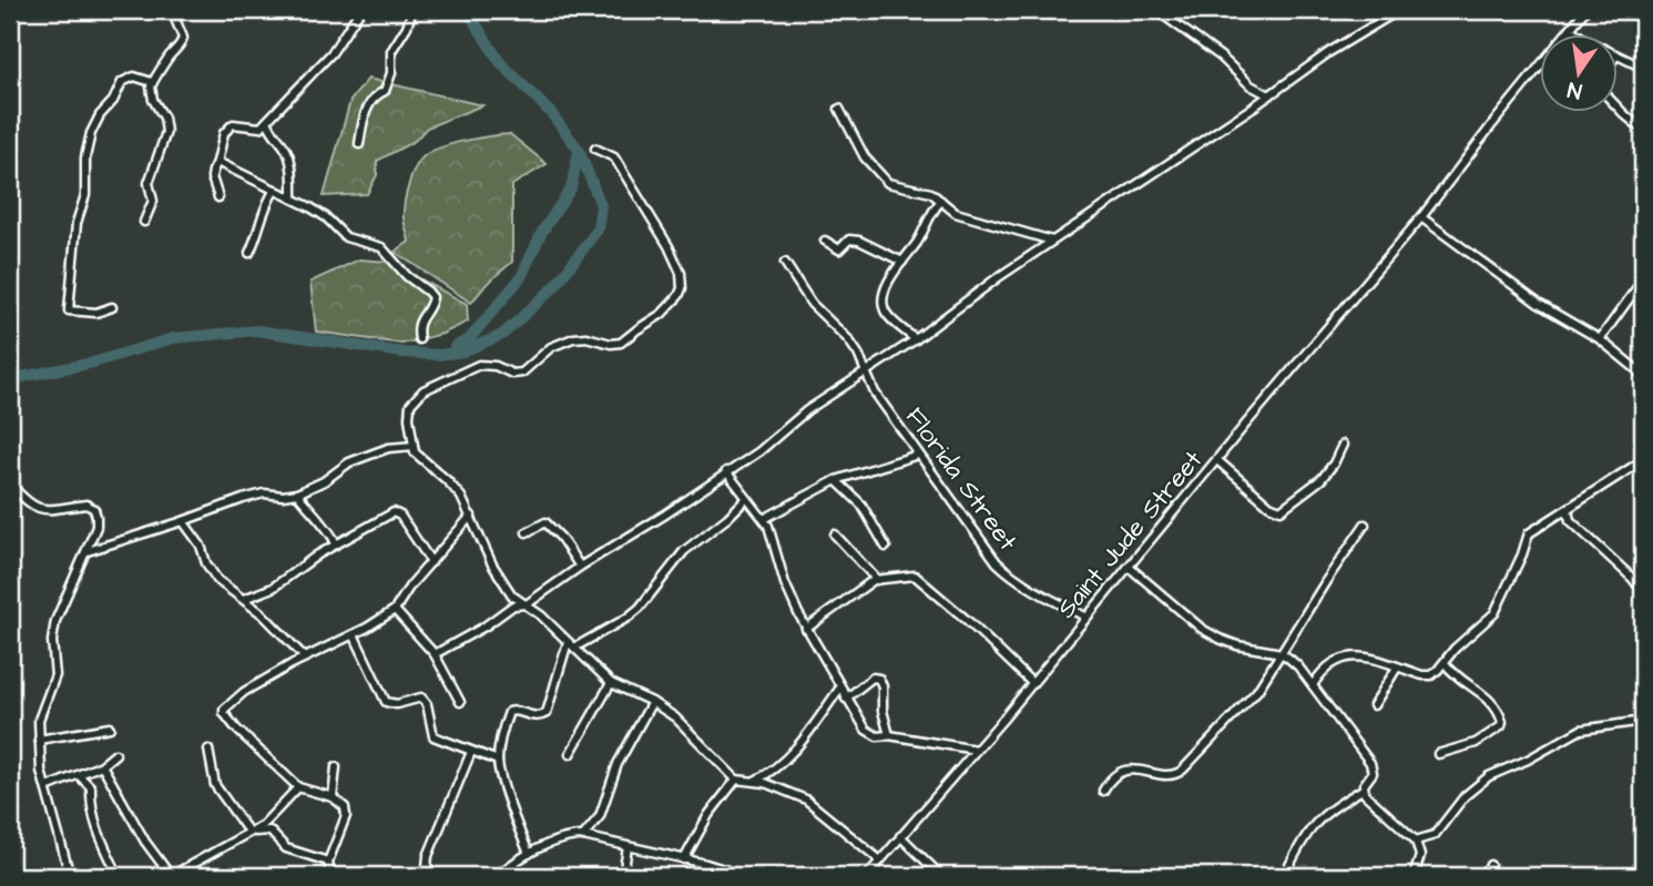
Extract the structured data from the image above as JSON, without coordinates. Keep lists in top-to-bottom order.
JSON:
{
  "streets": {
    "street": ["Florida Street", "Saint Jude Street"]
  },
  "crossings": [
    ["Florida Street", "Saint Jude Street"]
  ],
  "north": "bottom"
}
